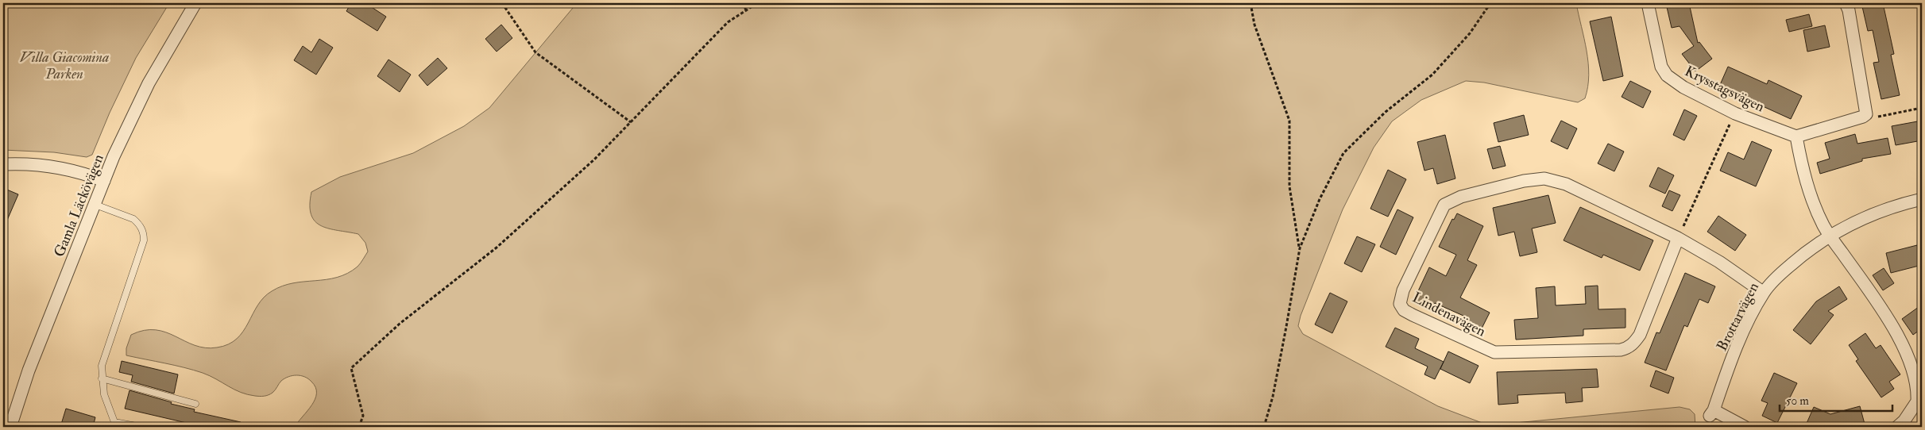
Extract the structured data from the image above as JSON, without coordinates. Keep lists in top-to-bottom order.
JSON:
{
  "streets": {
    "street": [
      "Krysstagsvägen",
      "Gamla Läckövägen",
      "Lindenavägen",
      "Brottarvägen"
    ]
  },
  "crossings": [
    ["Lindenavägen", "Brottarvägen"]
  ],
  "parks": ["Villa Giacomina Parken"],
  "scale_bar": "50 m"
}
